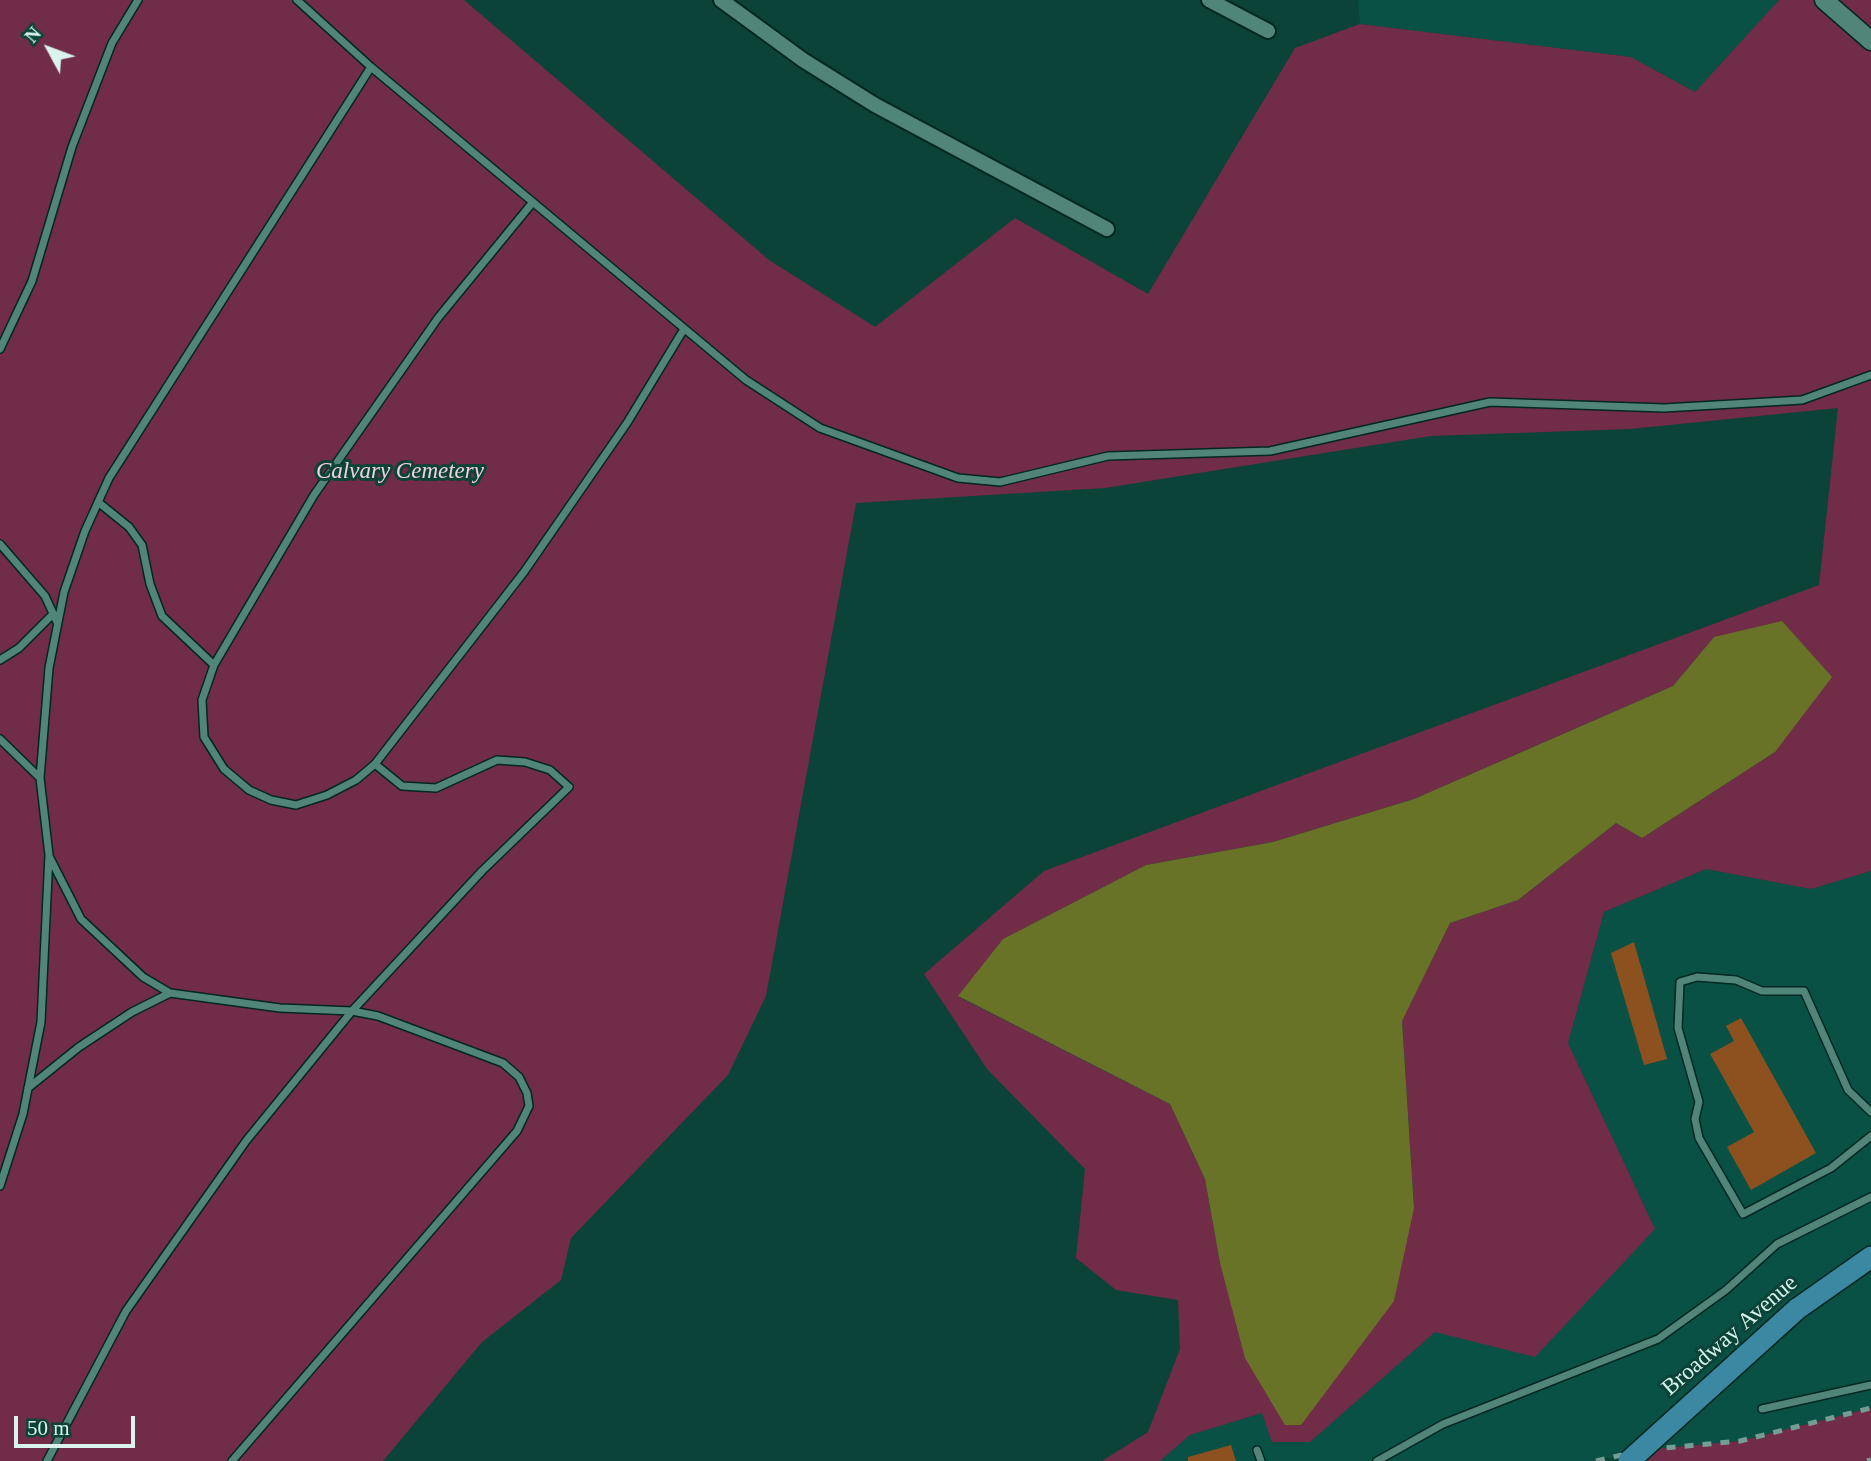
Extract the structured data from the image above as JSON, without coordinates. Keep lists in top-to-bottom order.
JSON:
{
  "streets": {
    "main road": ["Broadway Avenue"]
  },
  "parks": ["Calvary Cemetery"],
  "scale_bar": "50 m",
  "north": "top left"
}
